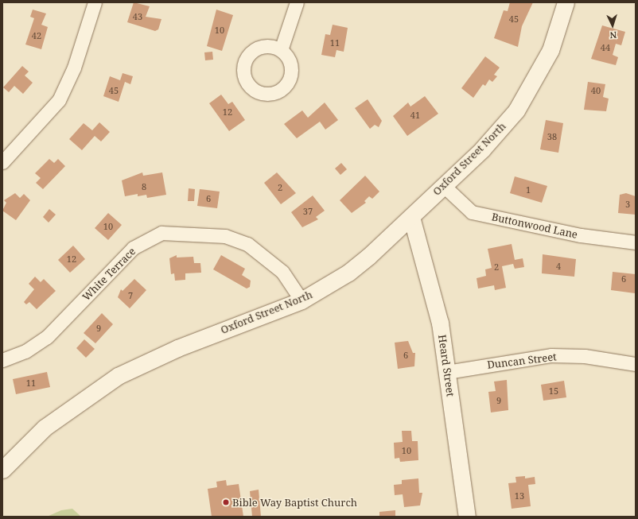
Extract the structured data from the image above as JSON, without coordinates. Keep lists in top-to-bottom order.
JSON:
{
  "streets": {
    "street": [
      "Oxford Street North",
      "Buttonwood Lane",
      "White Terrace",
      "Duncan Street",
      "Heard Street"
    ]
  },
  "crossings": [
    ["Oxford Street North", "Buttonwood Lane"],
    ["Oxford Street North", "White Terrace"],
    ["Oxford Street North", "Heard Street"],
    ["Duncan Street", "Heard Street"]
  ],
  "places": ["Bible Way Baptist Church"],
  "house_numbers": [
    "43",
    "45",
    "10",
    "42",
    "11",
    "44",
    "45",
    "40",
    "12",
    "41",
    "38",
    "8",
    "2",
    "1",
    "6",
    "3",
    "37",
    "10",
    "12",
    "4",
    "2",
    "6",
    "7",
    "9",
    "6",
    "11",
    "15",
    "9",
    "10",
    "13"
  ],
  "north": "bottom"
}
